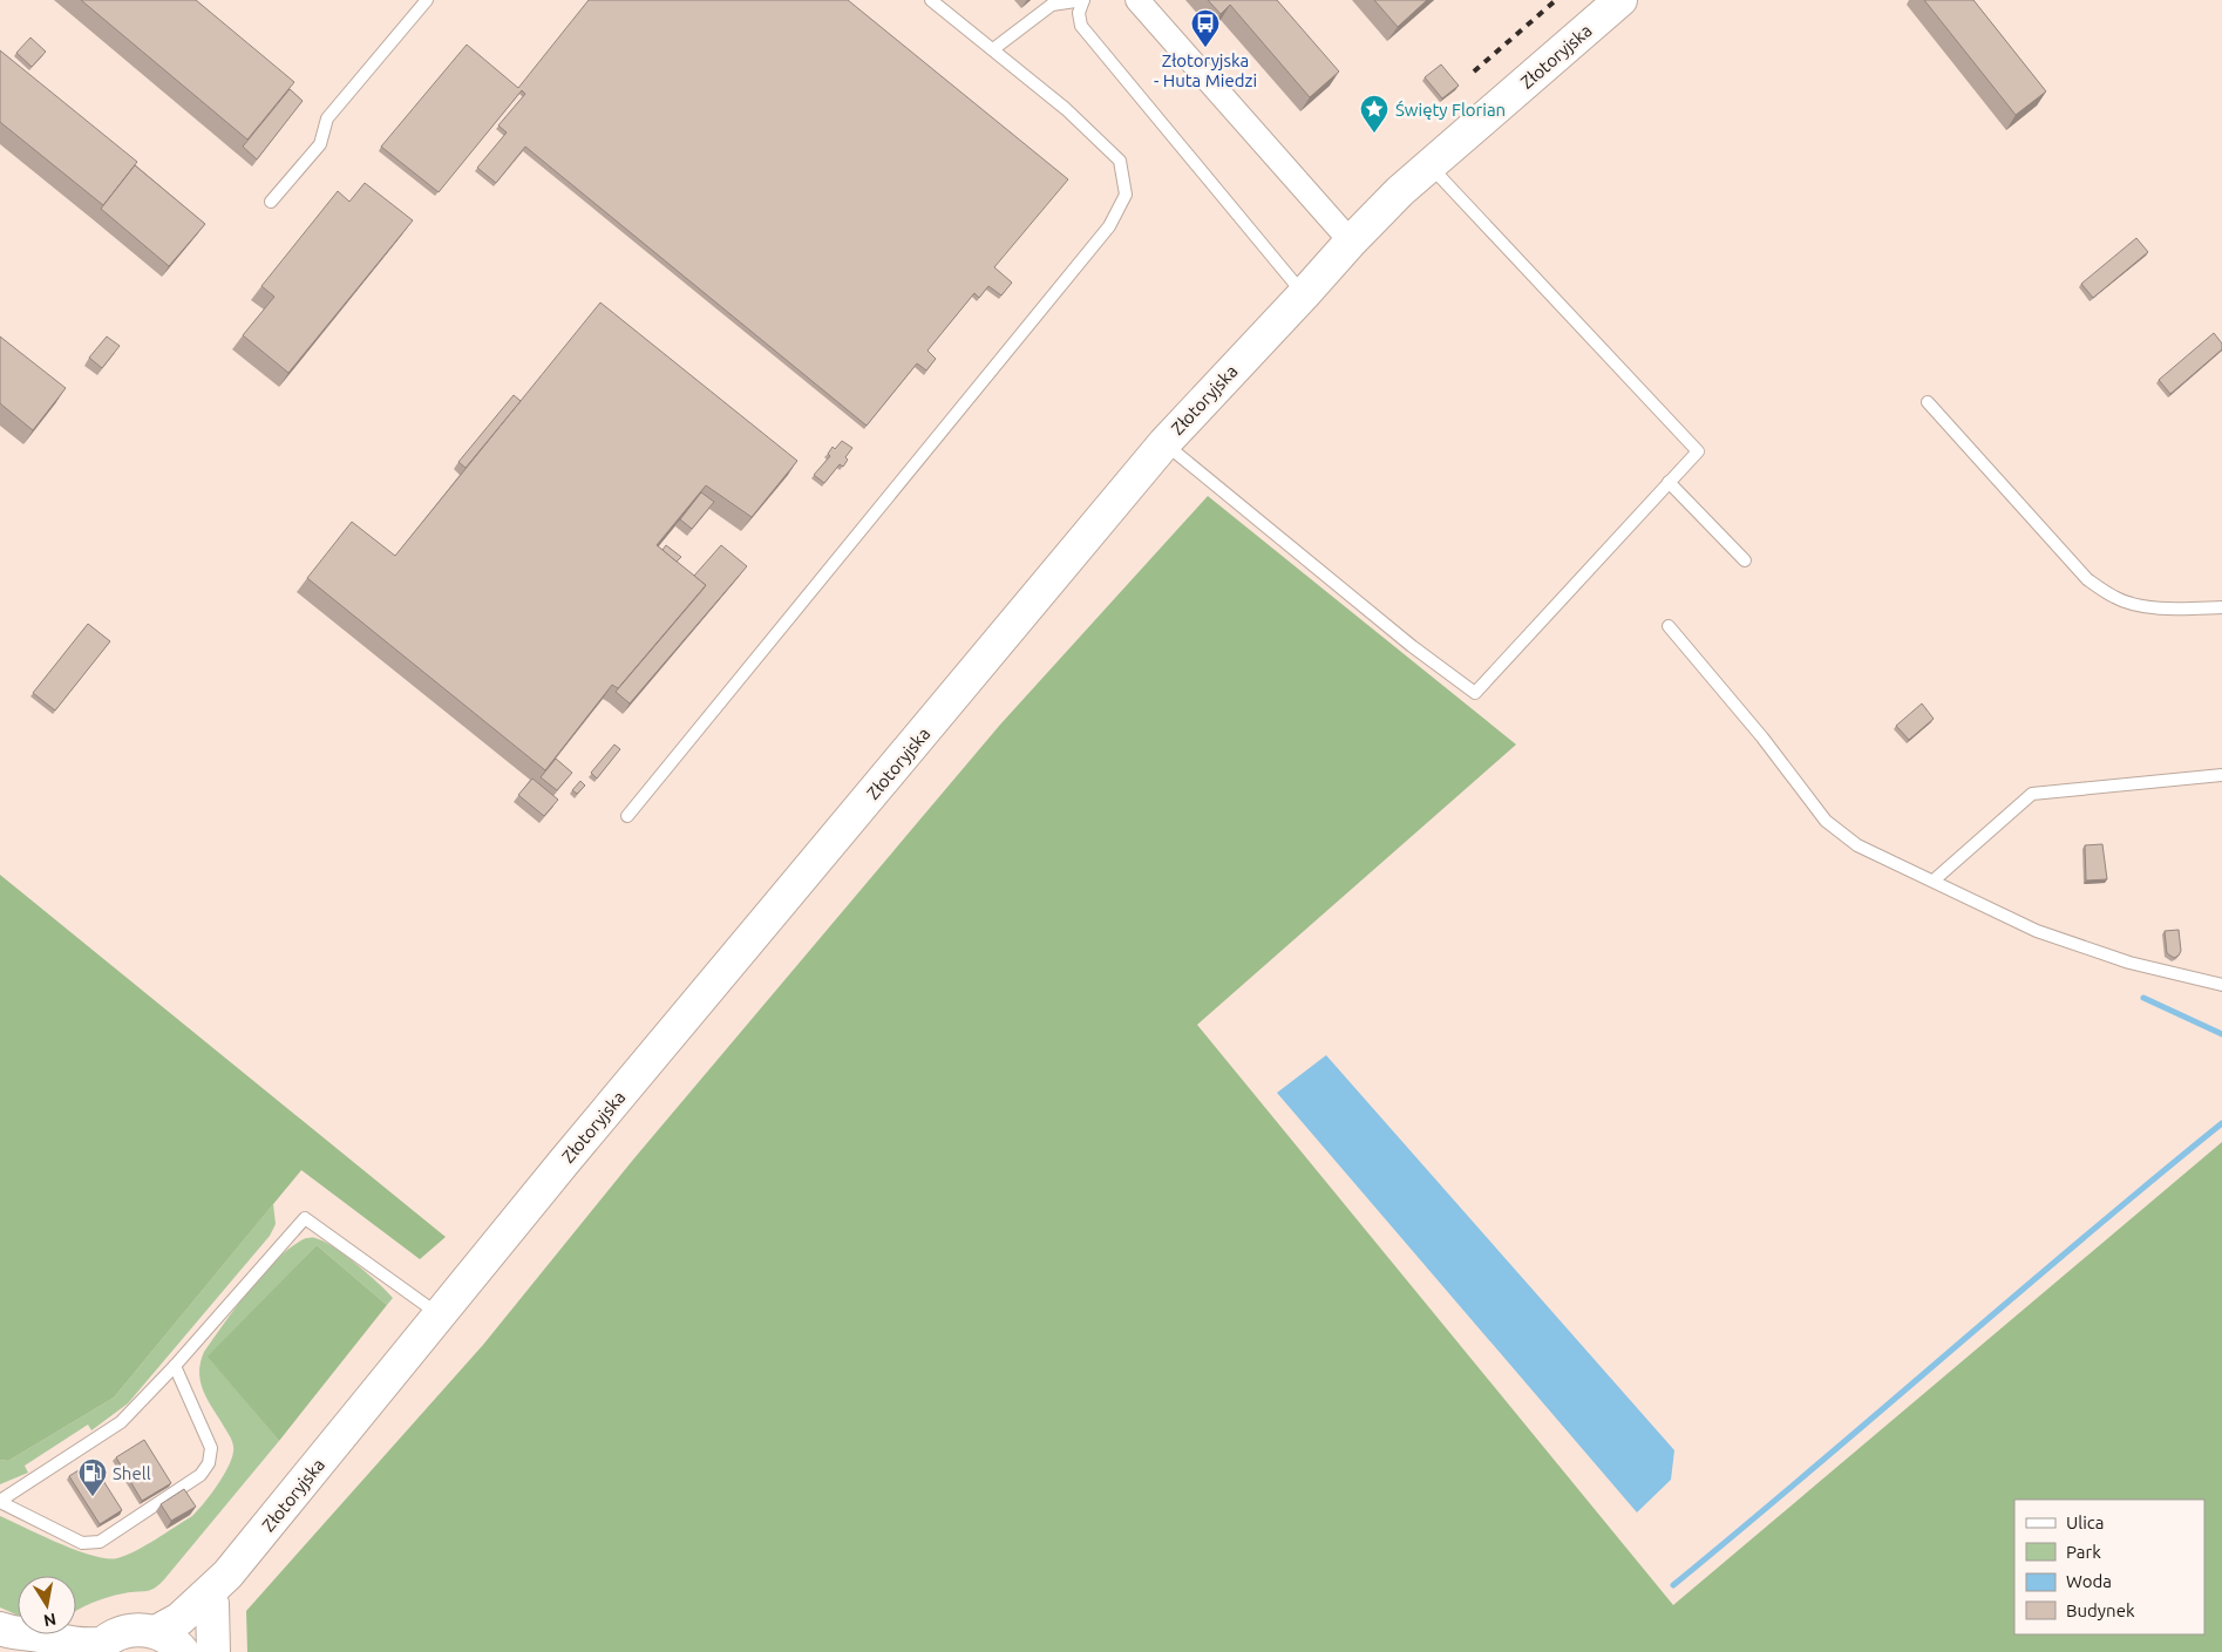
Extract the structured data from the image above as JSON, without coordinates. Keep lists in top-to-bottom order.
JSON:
{
  "streets": {
    "main road": ["Złotoryjska"]
  },
  "places": {
    "bus stop": ["Złotoryjska - Huta Miedzi"],
    "place": ["Święty Florian"],
    "fuel station": ["Shell"]
  },
  "legend": [
    "Ulica",
    "Park",
    "Woda",
    "Budynek"
  ],
  "north": "bottom"
}
